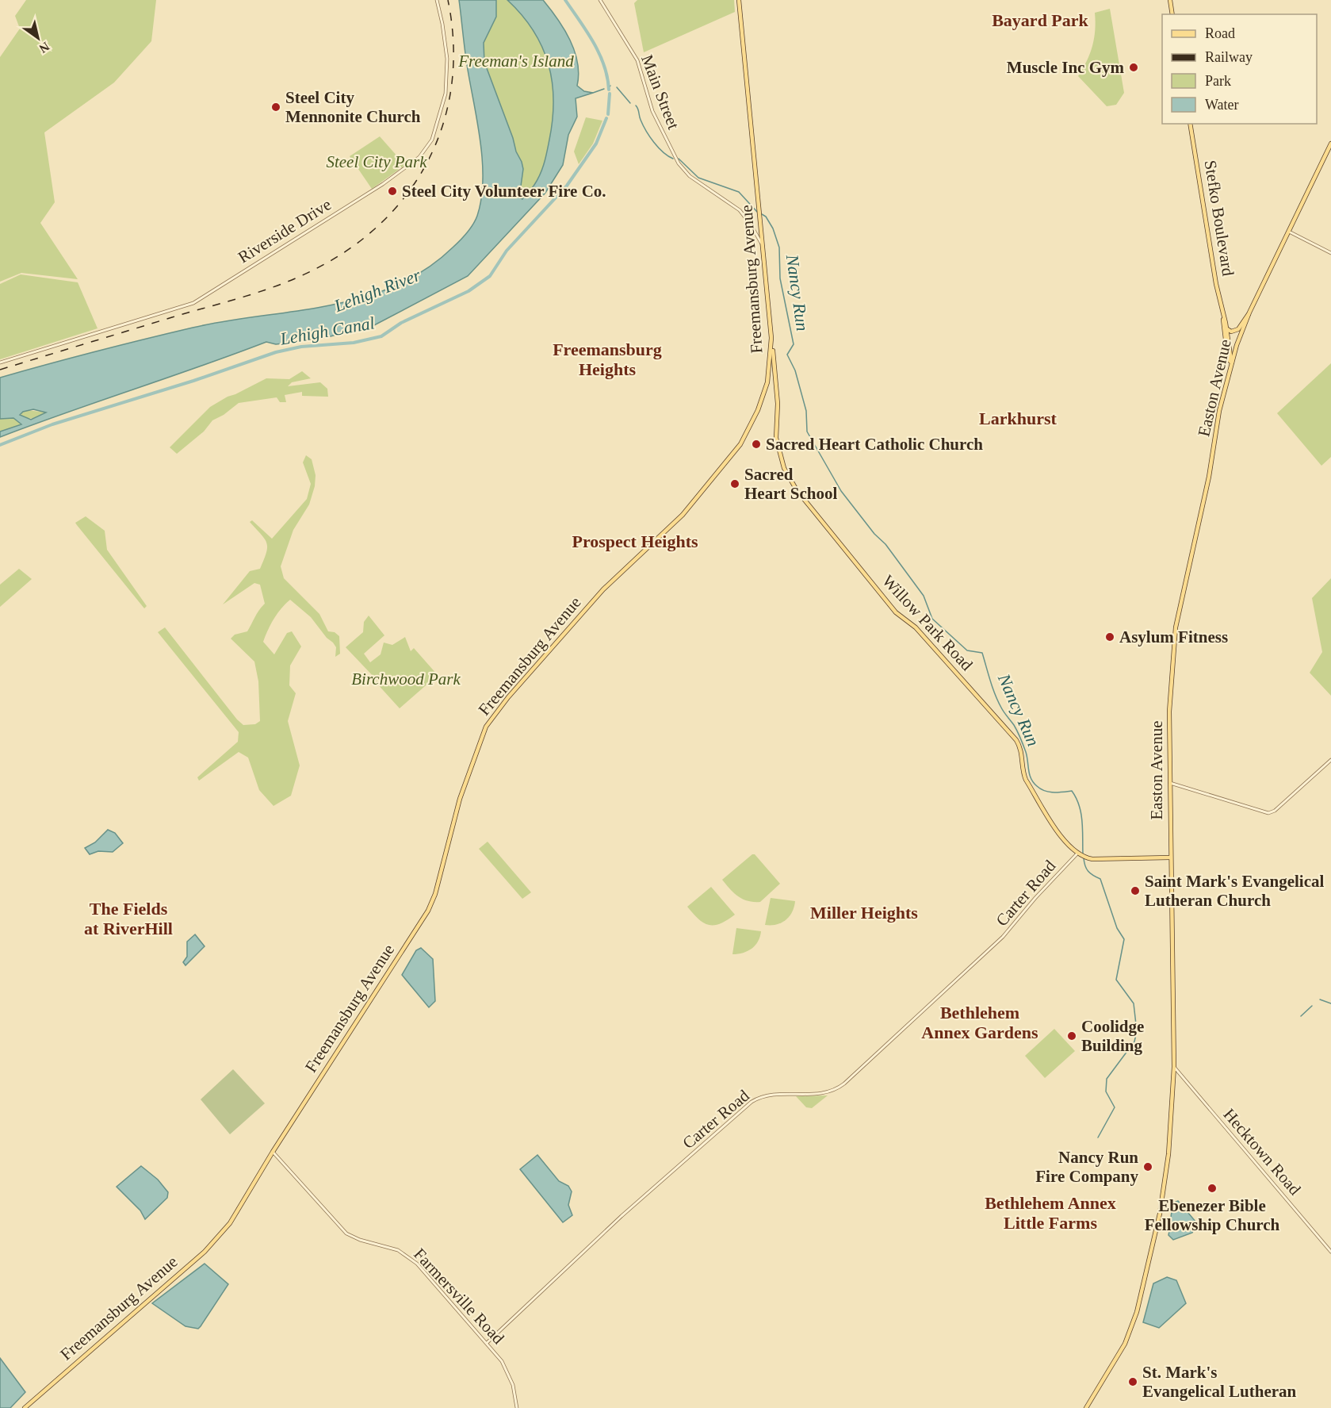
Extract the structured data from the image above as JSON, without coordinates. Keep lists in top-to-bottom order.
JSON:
{
  "streets": {
    "main road": [
      "Stefko Boulevard",
      "Freemansburg Avenue",
      "Easton Avenue",
      "Willow Park Road"
    ],
    "street": [
      "Main Street",
      "Riverside Drive",
      "Carter Road",
      "Hecktown Road",
      "Farmersville Road"
    ]
  },
  "crossings": [
    ["Main Street", "Freemansburg Avenue"],
    ["Stefko Boulevard", "Easton Avenue"],
    ["Freemansburg Avenue", "Willow Park Road"],
    ["Freemansburg Avenue", "Farmersville Road"],
    ["Easton Avenue", "Willow Park Road"],
    ["Easton Avenue", "Hecktown Road"],
    ["Willow Park Road", "Carter Road"],
    ["Carter Road", "Farmersville Road"]
  ],
  "districts": [
    "Bayard Park",
    "Freemansburg Heights",
    "Larkhurst",
    "Prospect Heights",
    "The Fields at RiverHill",
    "Miller Heights",
    "Bethlehem Annex Gardens",
    "Bethlehem Annex Little Farms"
  ],
  "water": ["Lehigh River", "Nancy Run", "Lehigh Canal"],
  "parks": ["Freeman's Island", "Steel City Park", "Birchwood Park"],
  "places": [
    "Muscle Inc Gym",
    "Steel City Mennonite Church",
    "Steel City Volunteer Fire Co.",
    "Sacred Heart Catholic Church",
    "Sacred Heart School",
    "Asylum Fitness",
    "Saint Mark's Evangelical Lutheran Church",
    "Coolidge Building",
    "Nancy Run Fire Company",
    "Ebenezer Bible Fellowship Church",
    "St. Mark's Evangelical Lutheran"
  ],
  "legend": [
    "Road",
    "Railway",
    "Park",
    "Water"
  ],
  "north": "bottom right"
}
